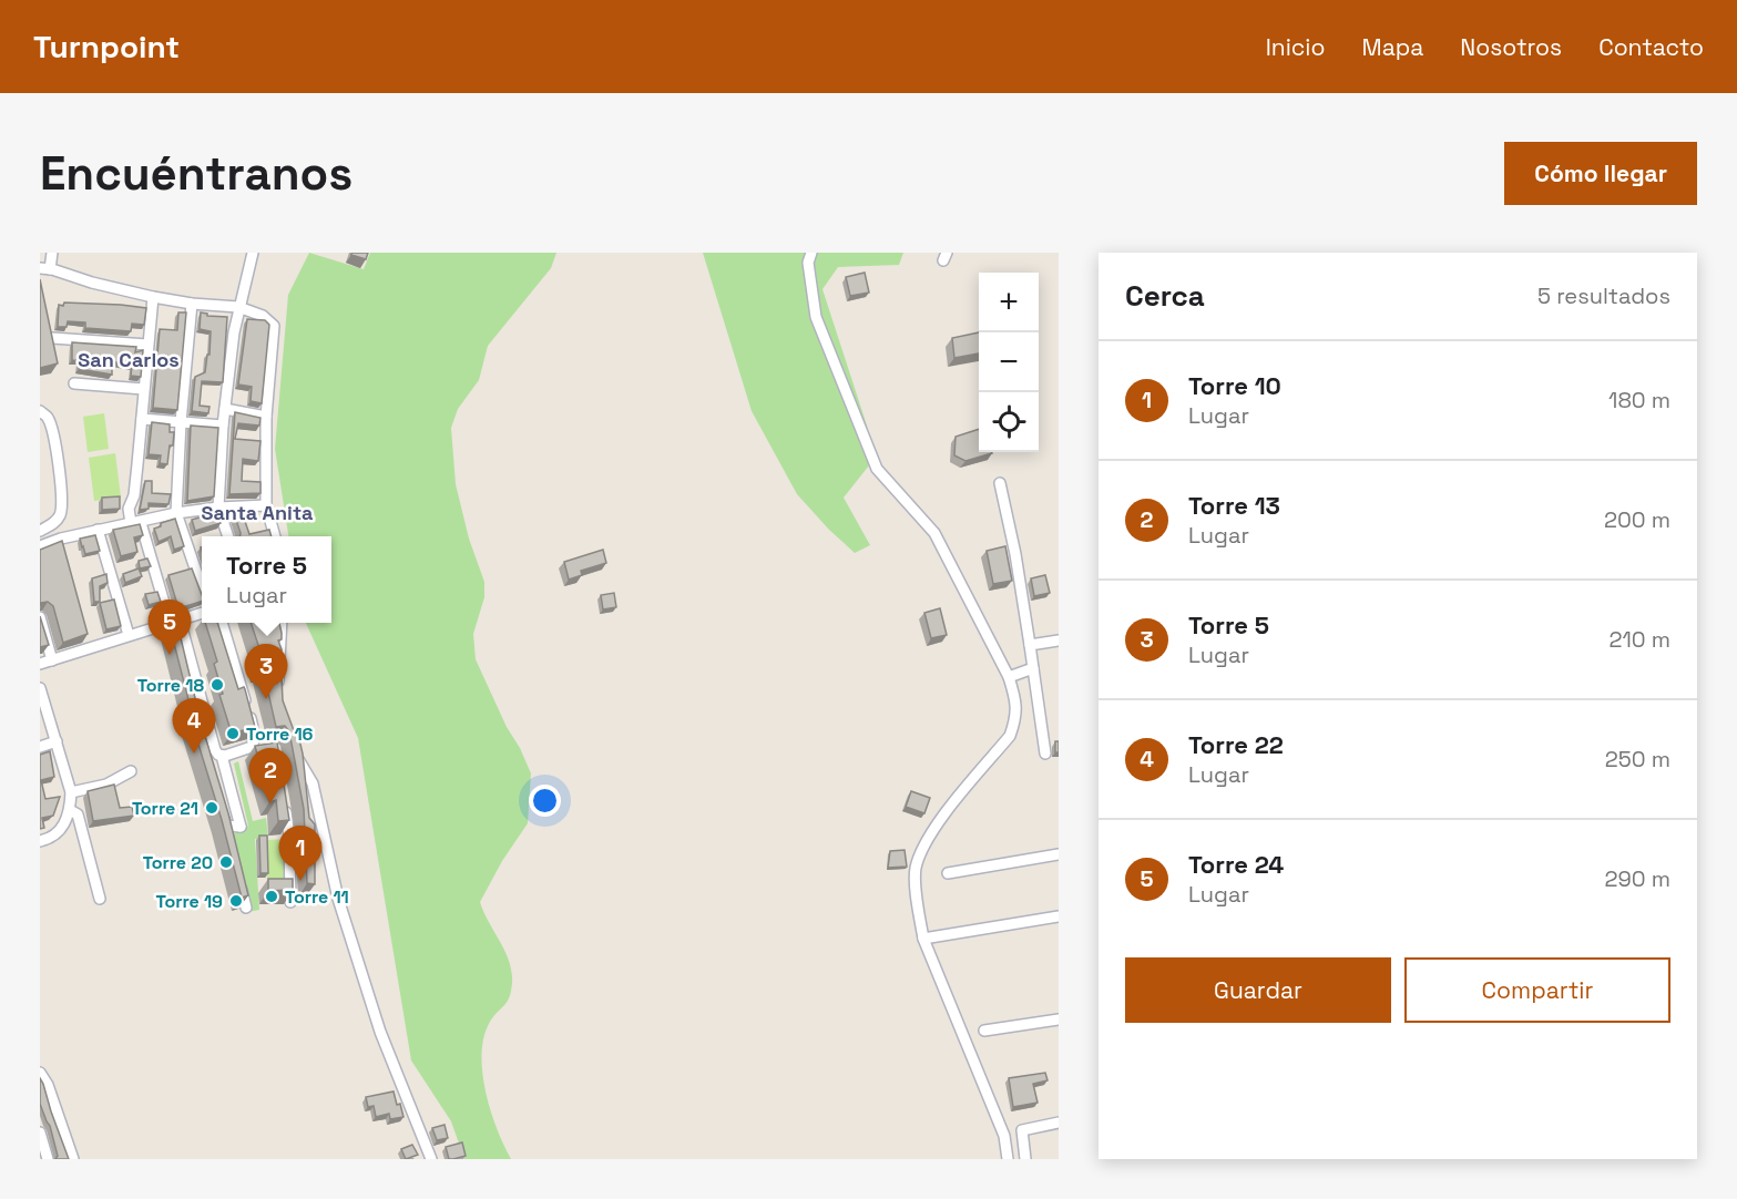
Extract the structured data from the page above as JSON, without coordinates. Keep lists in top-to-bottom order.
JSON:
{
  "districts": ["San Carlos", "Santa Anita"],
  "places": [
    "Torre 18",
    "Torre 16",
    "Torre 21",
    "Torre 20",
    "Torre 11",
    "Torre 19"
  ],
  "page": {
    "header": "Turnpoint",
    "nav": [
      "Inicio",
      "Mapa",
      "Nosotros",
      "Contacto"
    ],
    "buttons": [
      "Cómo llegar",
      ["Guardar", "Compartir"]
    ],
    "title": "Encuéntranos",
    "heading": ["Cerca", "5 resultados"],
    "map_buttons": ["+", "−"],
    "list": [
      {
        "mark": "1",
        "name": "Torre 10",
        "note": "Lugar",
        "value": "180 m"
      },
      {
        "mark": "2",
        "name": "Torre 13",
        "note": "Lugar",
        "value": "200 m"
      },
      {
        "mark": "3",
        "name": "Torre 5",
        "note": "Lugar",
        "value": "210 m"
      },
      {
        "mark": "4",
        "name": "Torre 22",
        "note": "Lugar",
        "value": "250 m"
      },
      {
        "mark": "5",
        "name": "Torre 24",
        "note": "Lugar",
        "value": "290 m"
      }
    ],
    "popup": ["Torre 5", "Lugar"],
    "pins": [
      "5",
      "3",
      "4",
      "2",
      "1"
    ]
  }
}
